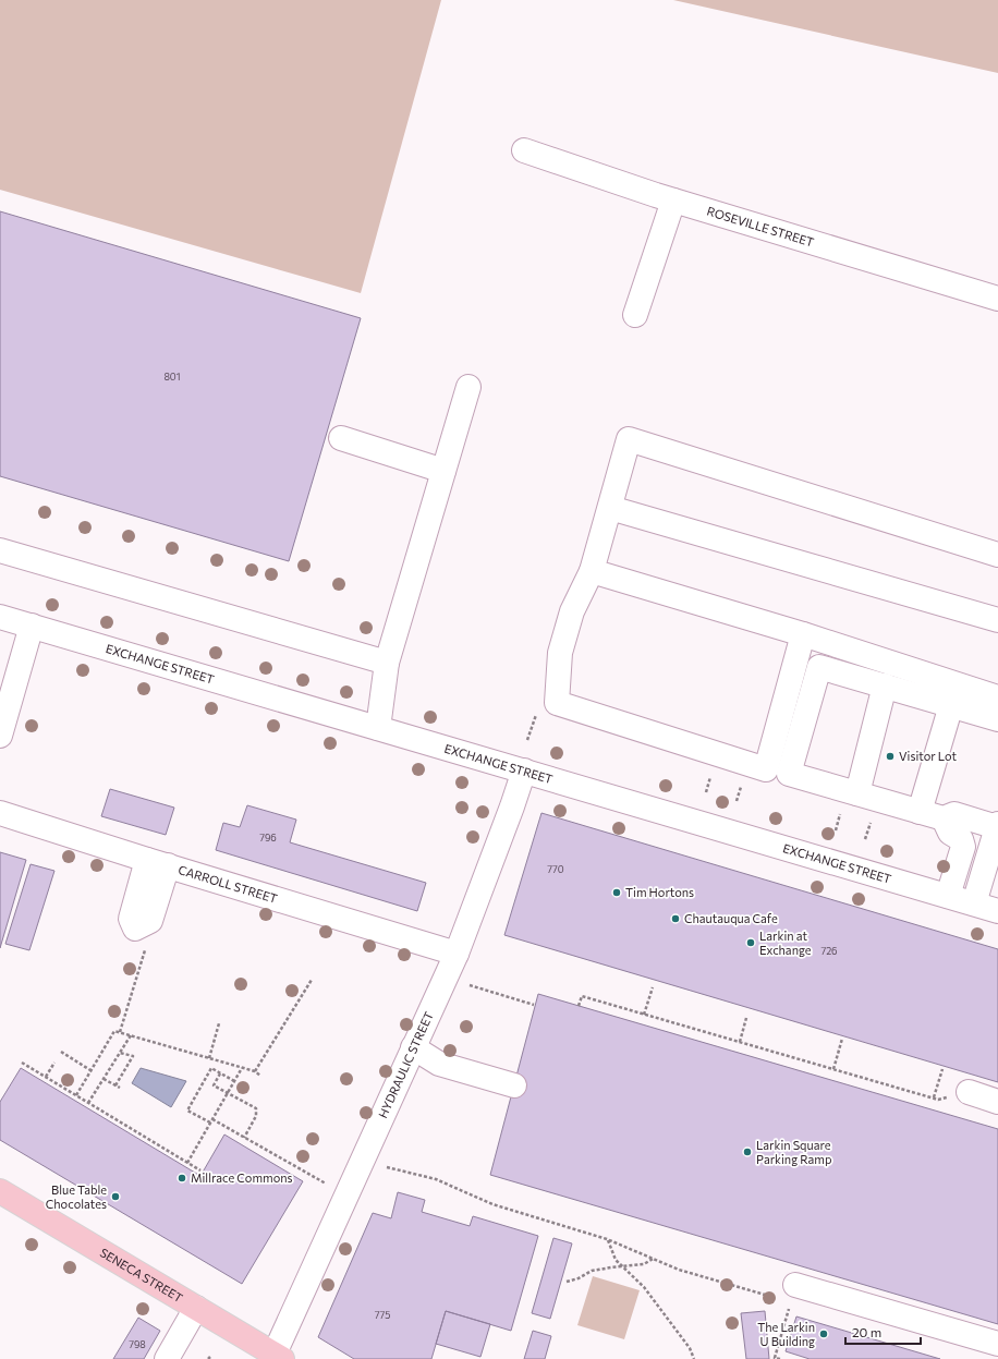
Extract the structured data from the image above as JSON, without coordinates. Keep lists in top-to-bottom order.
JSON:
{
  "streets": {
    "main road": ["SENECA STREET"],
    "street": [
      "ROSEVILLE STREET",
      "EXCHANGE STREET",
      "CARROLL STREET",
      "HYDRAULIC STREET"
    ]
  },
  "crossings": [
    ["EXCHANGE STREET", "HYDRAULIC STREET"],
    ["CARROLL STREET", "HYDRAULIC STREET"],
    ["HYDRAULIC STREET", "SENECA STREET"]
  ],
  "places": [
    "Visitor Lot",
    "Tim Hortons",
    "Chautauqua Cafe",
    "Larkin at Exchange",
    "Larkin Square Parking Ramp",
    "Millrace Commons",
    "Blue Table Chocolates",
    "The Larkin U Building"
  ],
  "house_numbers": [
    "801",
    "796",
    "770",
    "726",
    "775",
    "798"
  ],
  "scale_bar": "20 m"
}
